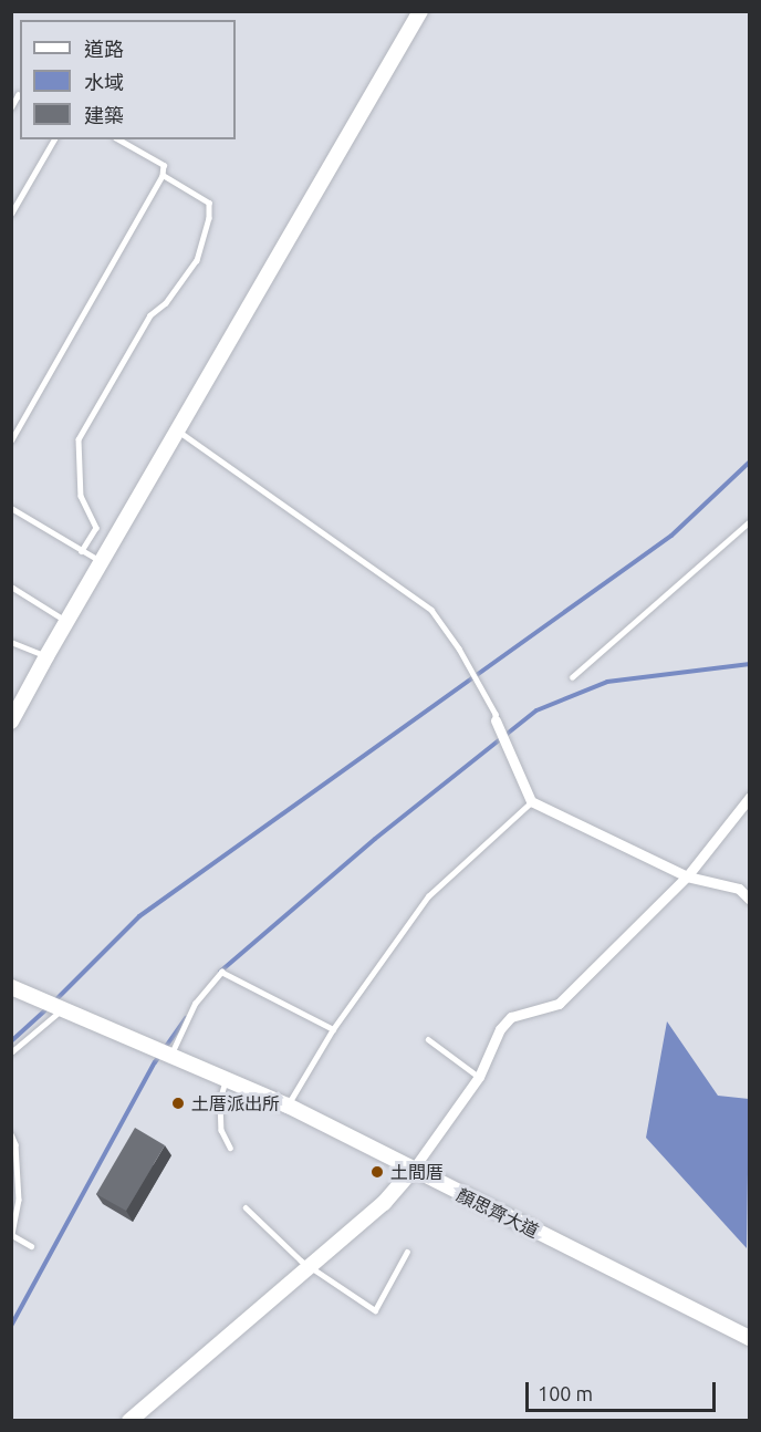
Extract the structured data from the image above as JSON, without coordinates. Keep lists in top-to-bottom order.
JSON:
{
  "streets": {
    "street": ["顏思齊大道"]
  },
  "places": ["土厝派出所", "土間厝"],
  "legend": ["道路", "水域", "建築"],
  "scale_bar": "100 m"
}
